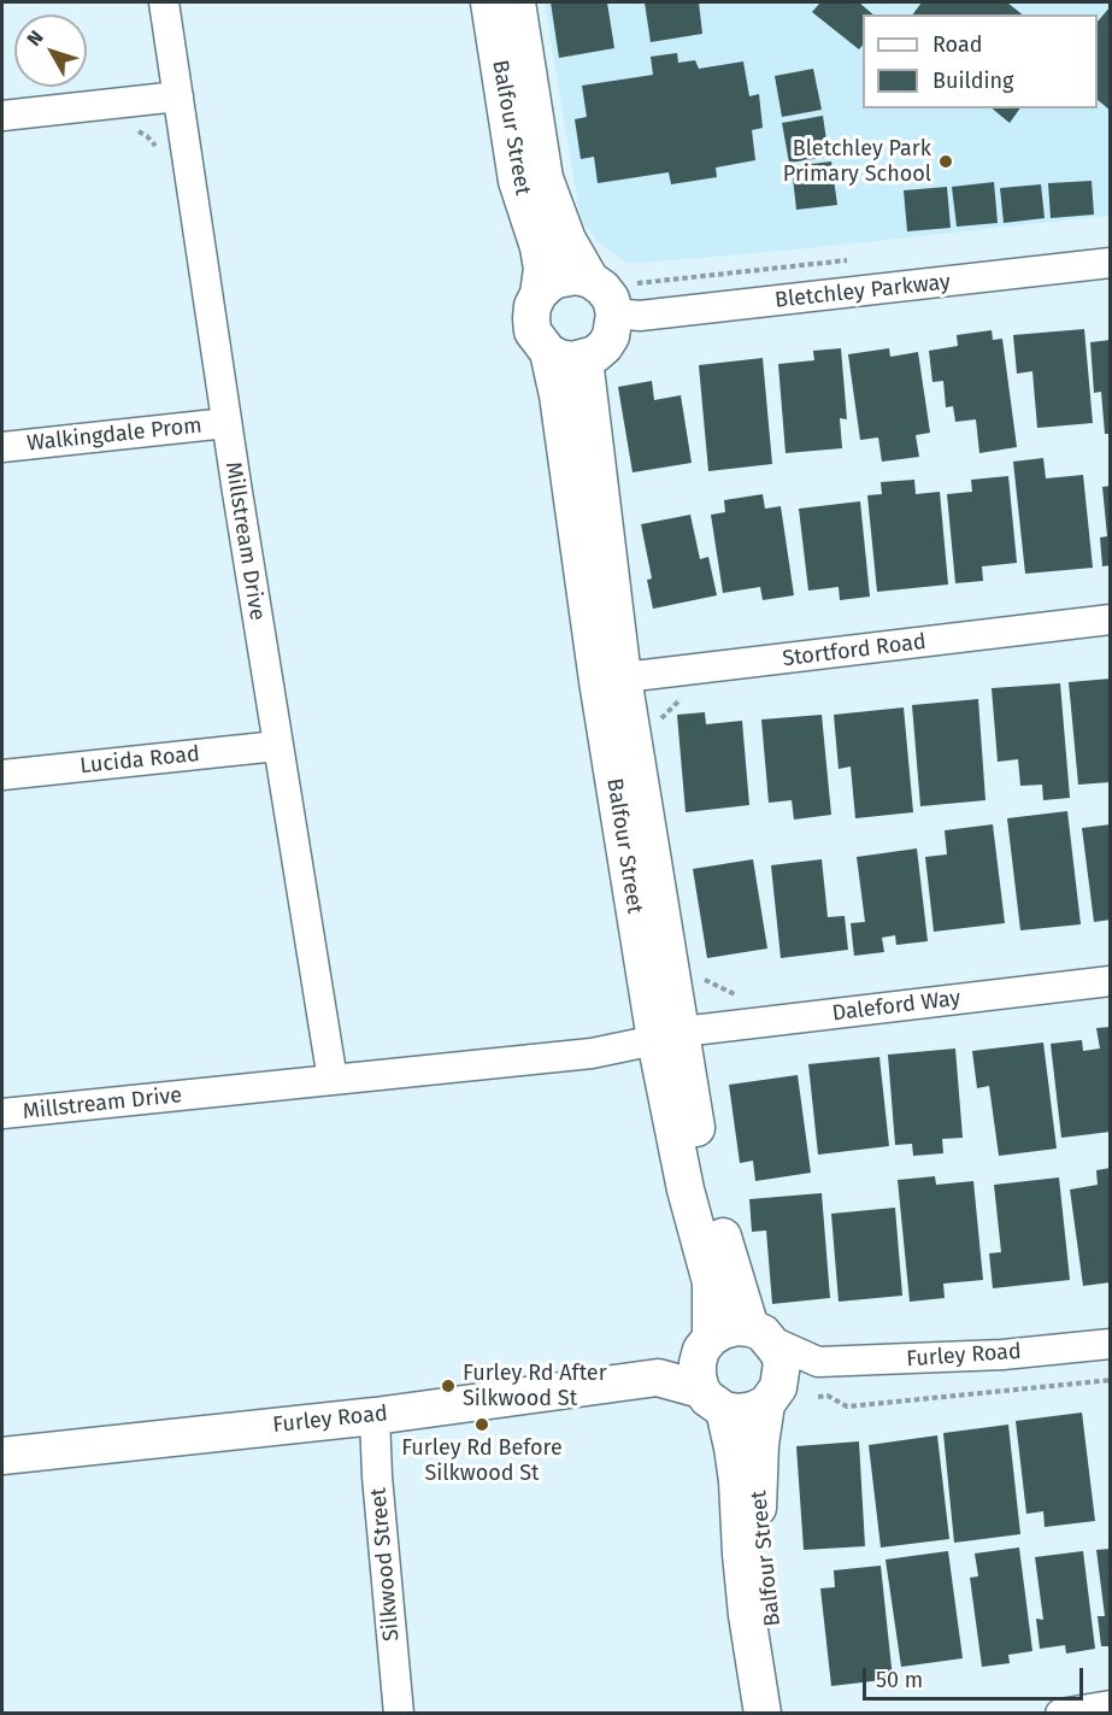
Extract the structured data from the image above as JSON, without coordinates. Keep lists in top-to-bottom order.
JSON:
{
  "streets": {
    "street": [
      "Balfour Street",
      "Bletchley Parkway",
      "Walkingdale Prom",
      "Millstream Drive",
      "Stortford Road",
      "Lucida Road",
      "Daleford Way",
      "Furley Road",
      "Silkwood Street"
    ]
  },
  "crossings": [
    ["Balfour Street", "Bletchley Parkway"],
    ["Balfour Street", "Millstream Drive"],
    ["Balfour Street", "Stortford Road"],
    ["Balfour Street", "Daleford Way"],
    ["Balfour Street", "Furley Road"],
    ["Walkingdale Prom", "Millstream Drive"],
    ["Millstream Drive", "Lucida Road"],
    ["Millstream Drive", "Daleford Way"],
    ["Furley Road", "Silkwood Street"]
  ],
  "places": ["Bletchley Park Primary School", "Furley Rd After Silkwood St", "Furley Rd Before Silkwood St"],
  "legend": ["Road", "Building"],
  "scale_bar": "50 m",
  "north": "top left"
}
